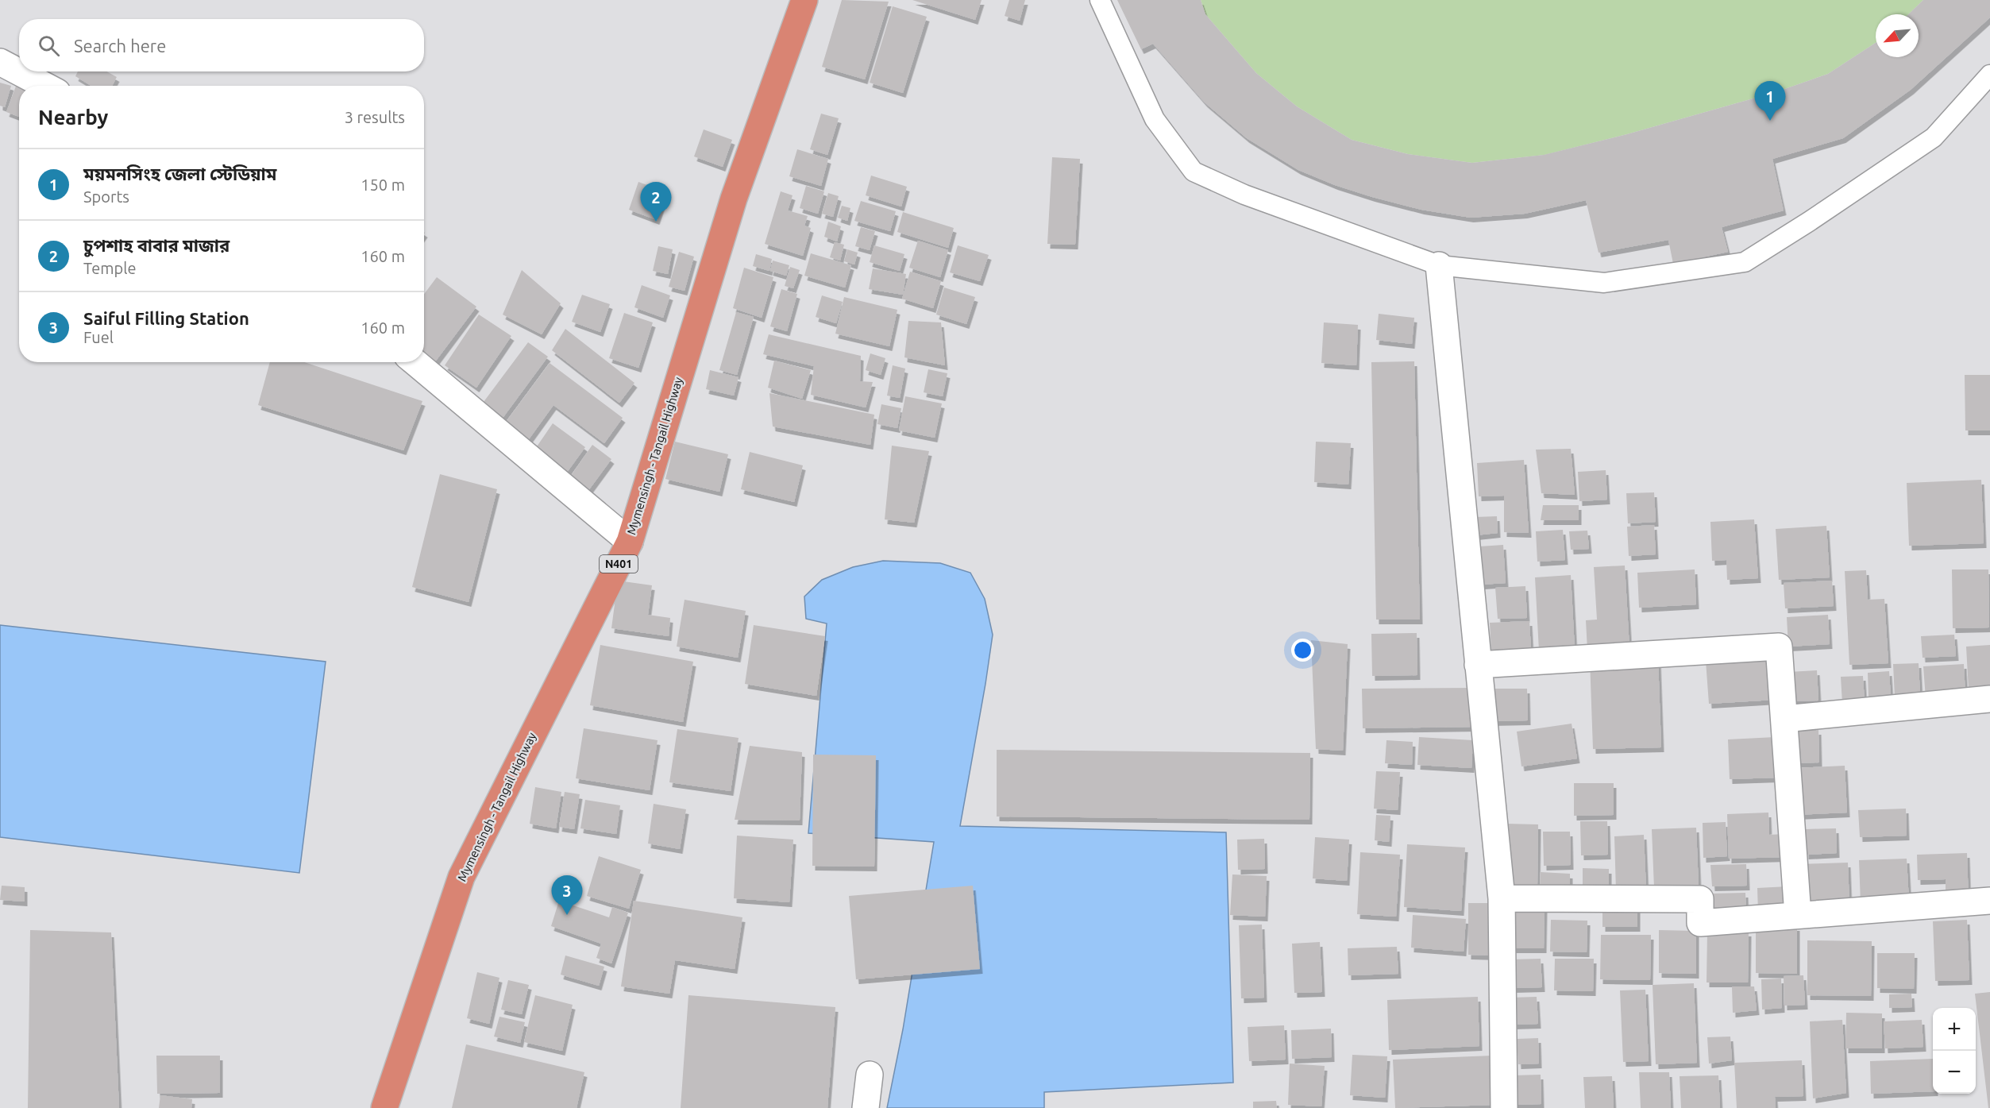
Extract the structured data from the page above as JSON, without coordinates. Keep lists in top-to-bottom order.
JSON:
{
  "streets": {
    "highway": ["Mymensingh - Tangail Highway", "N401"]
  },
  "north": "bottom left",
  "page": {
    "search": "Search here",
    "pins": ["1", "2", "3"],
    "heading": ["Nearby", "3 results"],
    "list": [
      {
        "mark": "1",
        "name": "ময়মনসিংহ জেলা স্টেডিয়াম",
        "note": "Sports",
        "value": "150 m"
      },
      {
        "mark": "2",
        "name": "চুপশাহ বাবার মাজার",
        "note": "Temple",
        "value": "160 m"
      },
      {
        "mark": "3",
        "name": "Saiful Filling Station",
        "note": "Fuel",
        "value": "160 m"
      }
    ],
    "map_buttons": ["+", "−"]
  }
}
